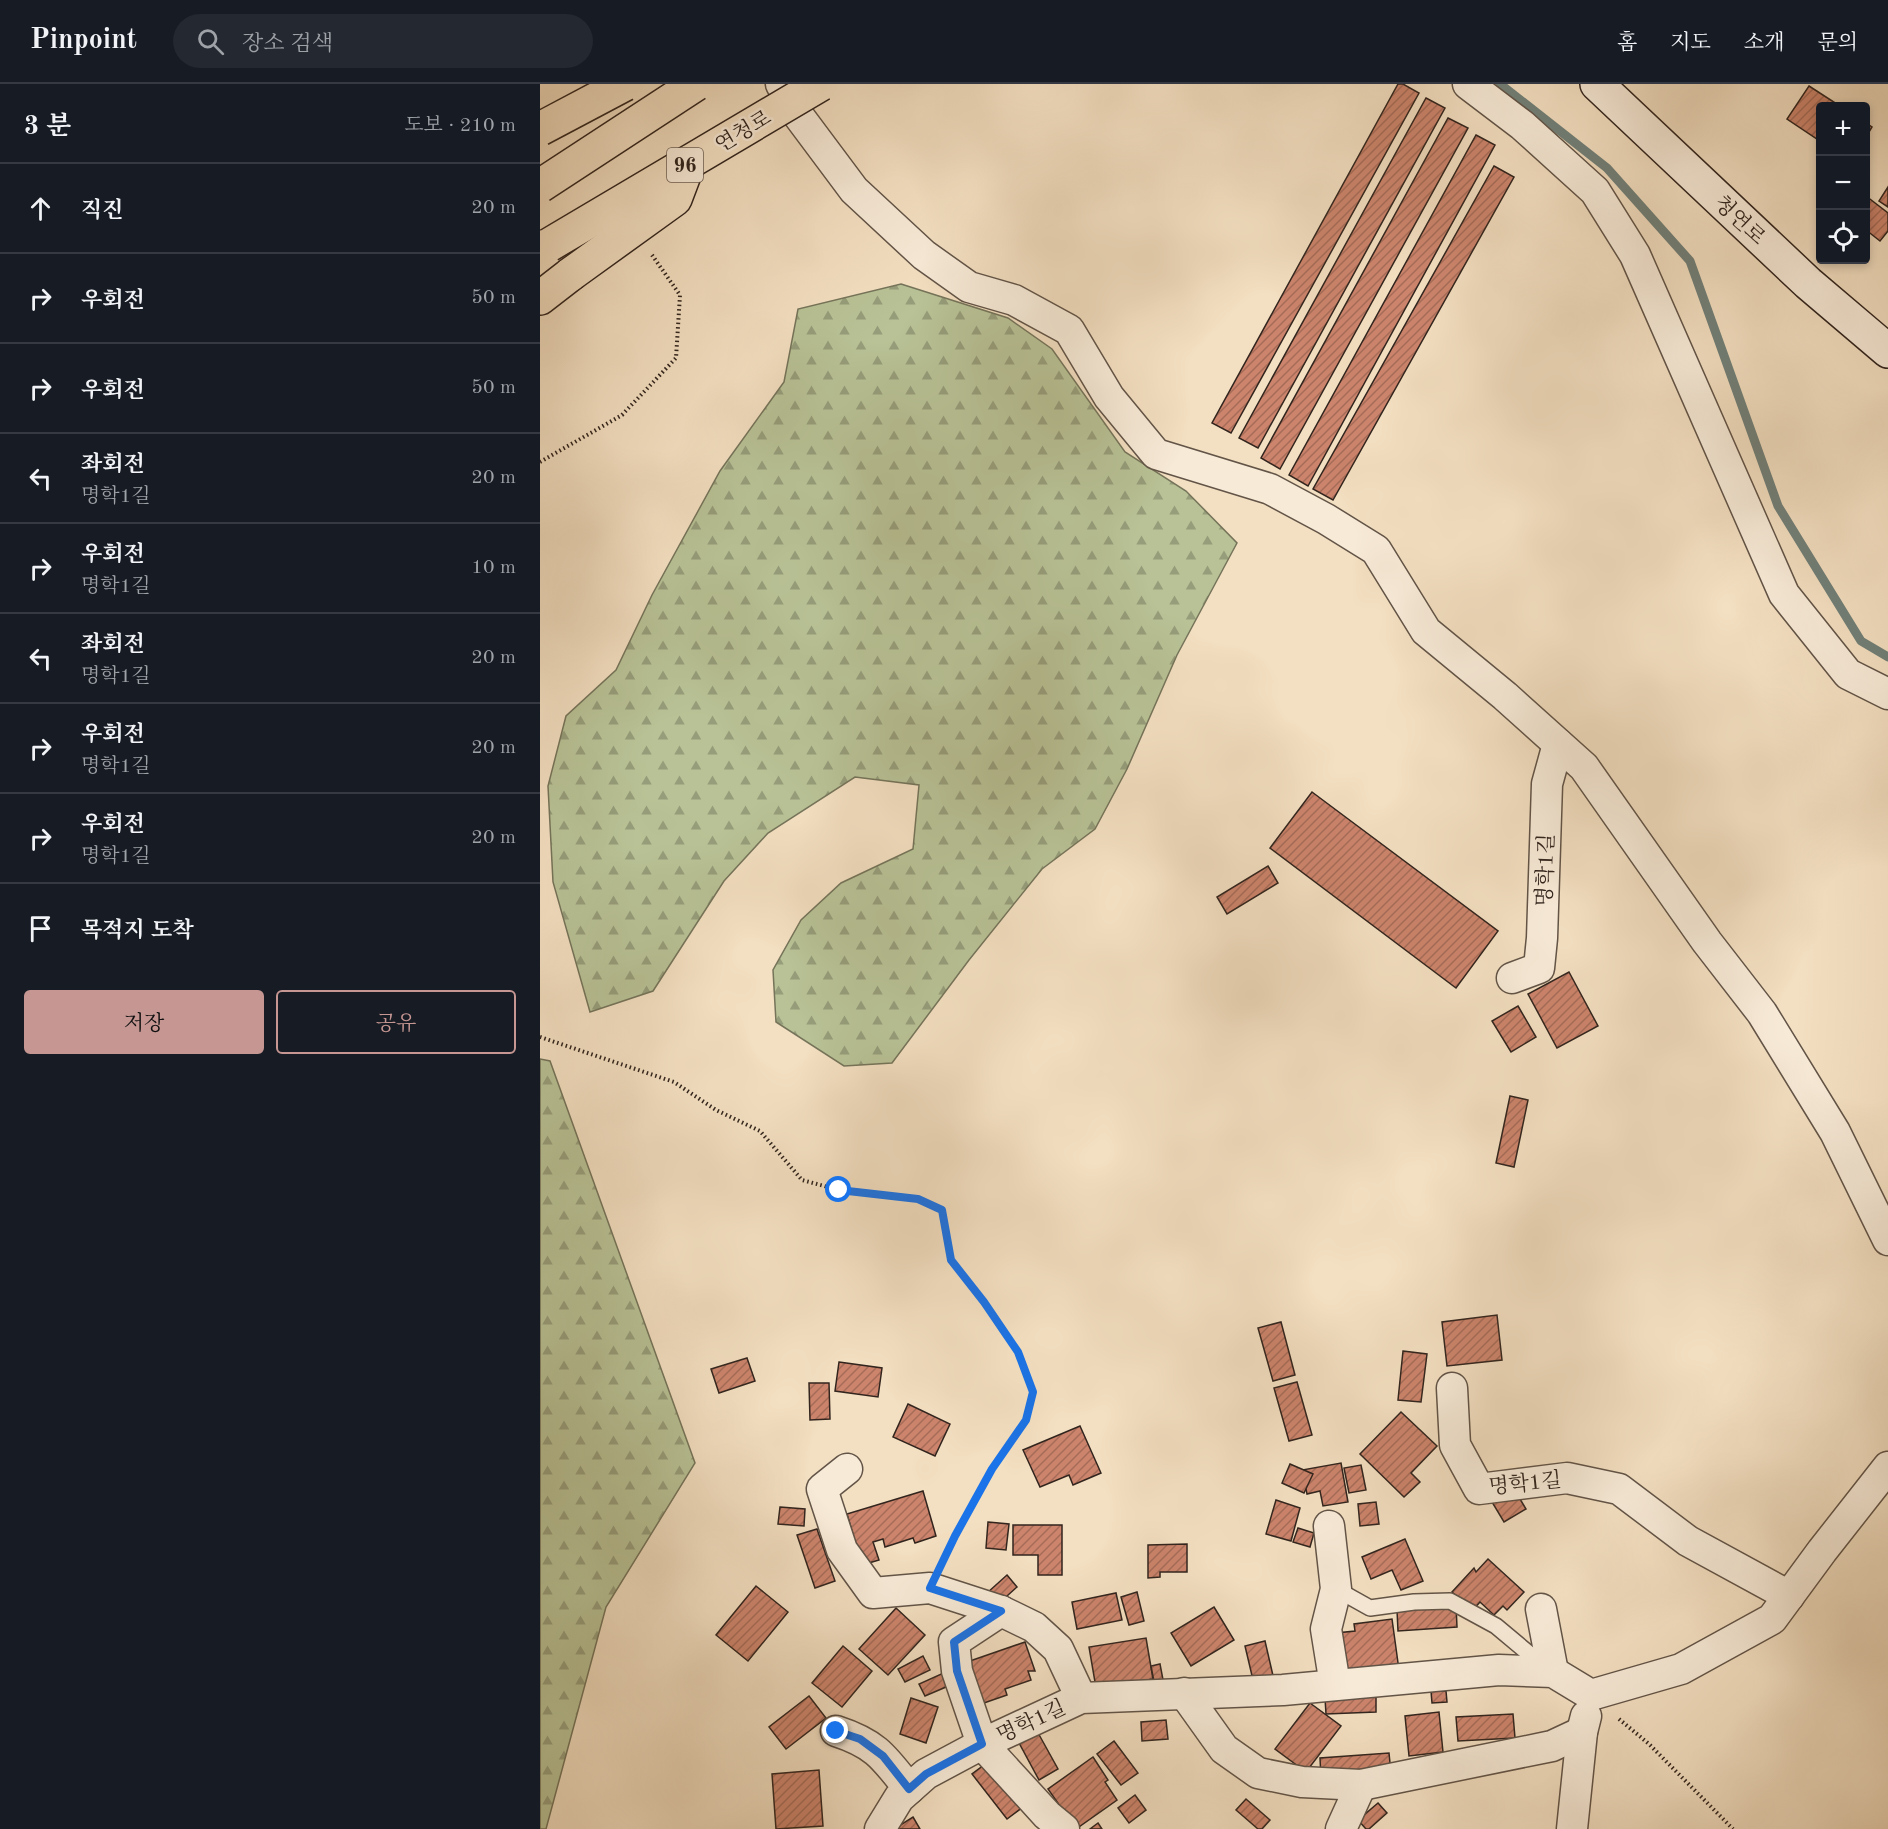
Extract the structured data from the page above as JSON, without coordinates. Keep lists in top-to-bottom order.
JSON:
{
  "streets": {
    "highway": ["연청로", "96"],
    "main road": ["청연로"],
    "street": ["명학1길"]
  },
  "page": {
    "header": "Pinpoint",
    "search": "장소 검색",
    "nav": [
      "홈",
      "지도",
      "소개",
      "문의"
    ],
    "heading": ["3 분", "도보 · 210 m"],
    "map_buttons": ["+", "−"],
    "list": [
      ["직진", "20 m"],
      ["우회전", "50 m"],
      ["우회전", "50 m"],
      ["좌회전", "명학1길", "20 m"],
      ["우회전", "명학1길", "10 m"],
      ["좌회전", "명학1길", "20 m"],
      ["우회전", "명학1길", "20 m"],
      ["우회전", "명학1길", "20 m"],
      "목적지 도착"
    ],
    "buttons": ["저장", "공유"]
  }
}
